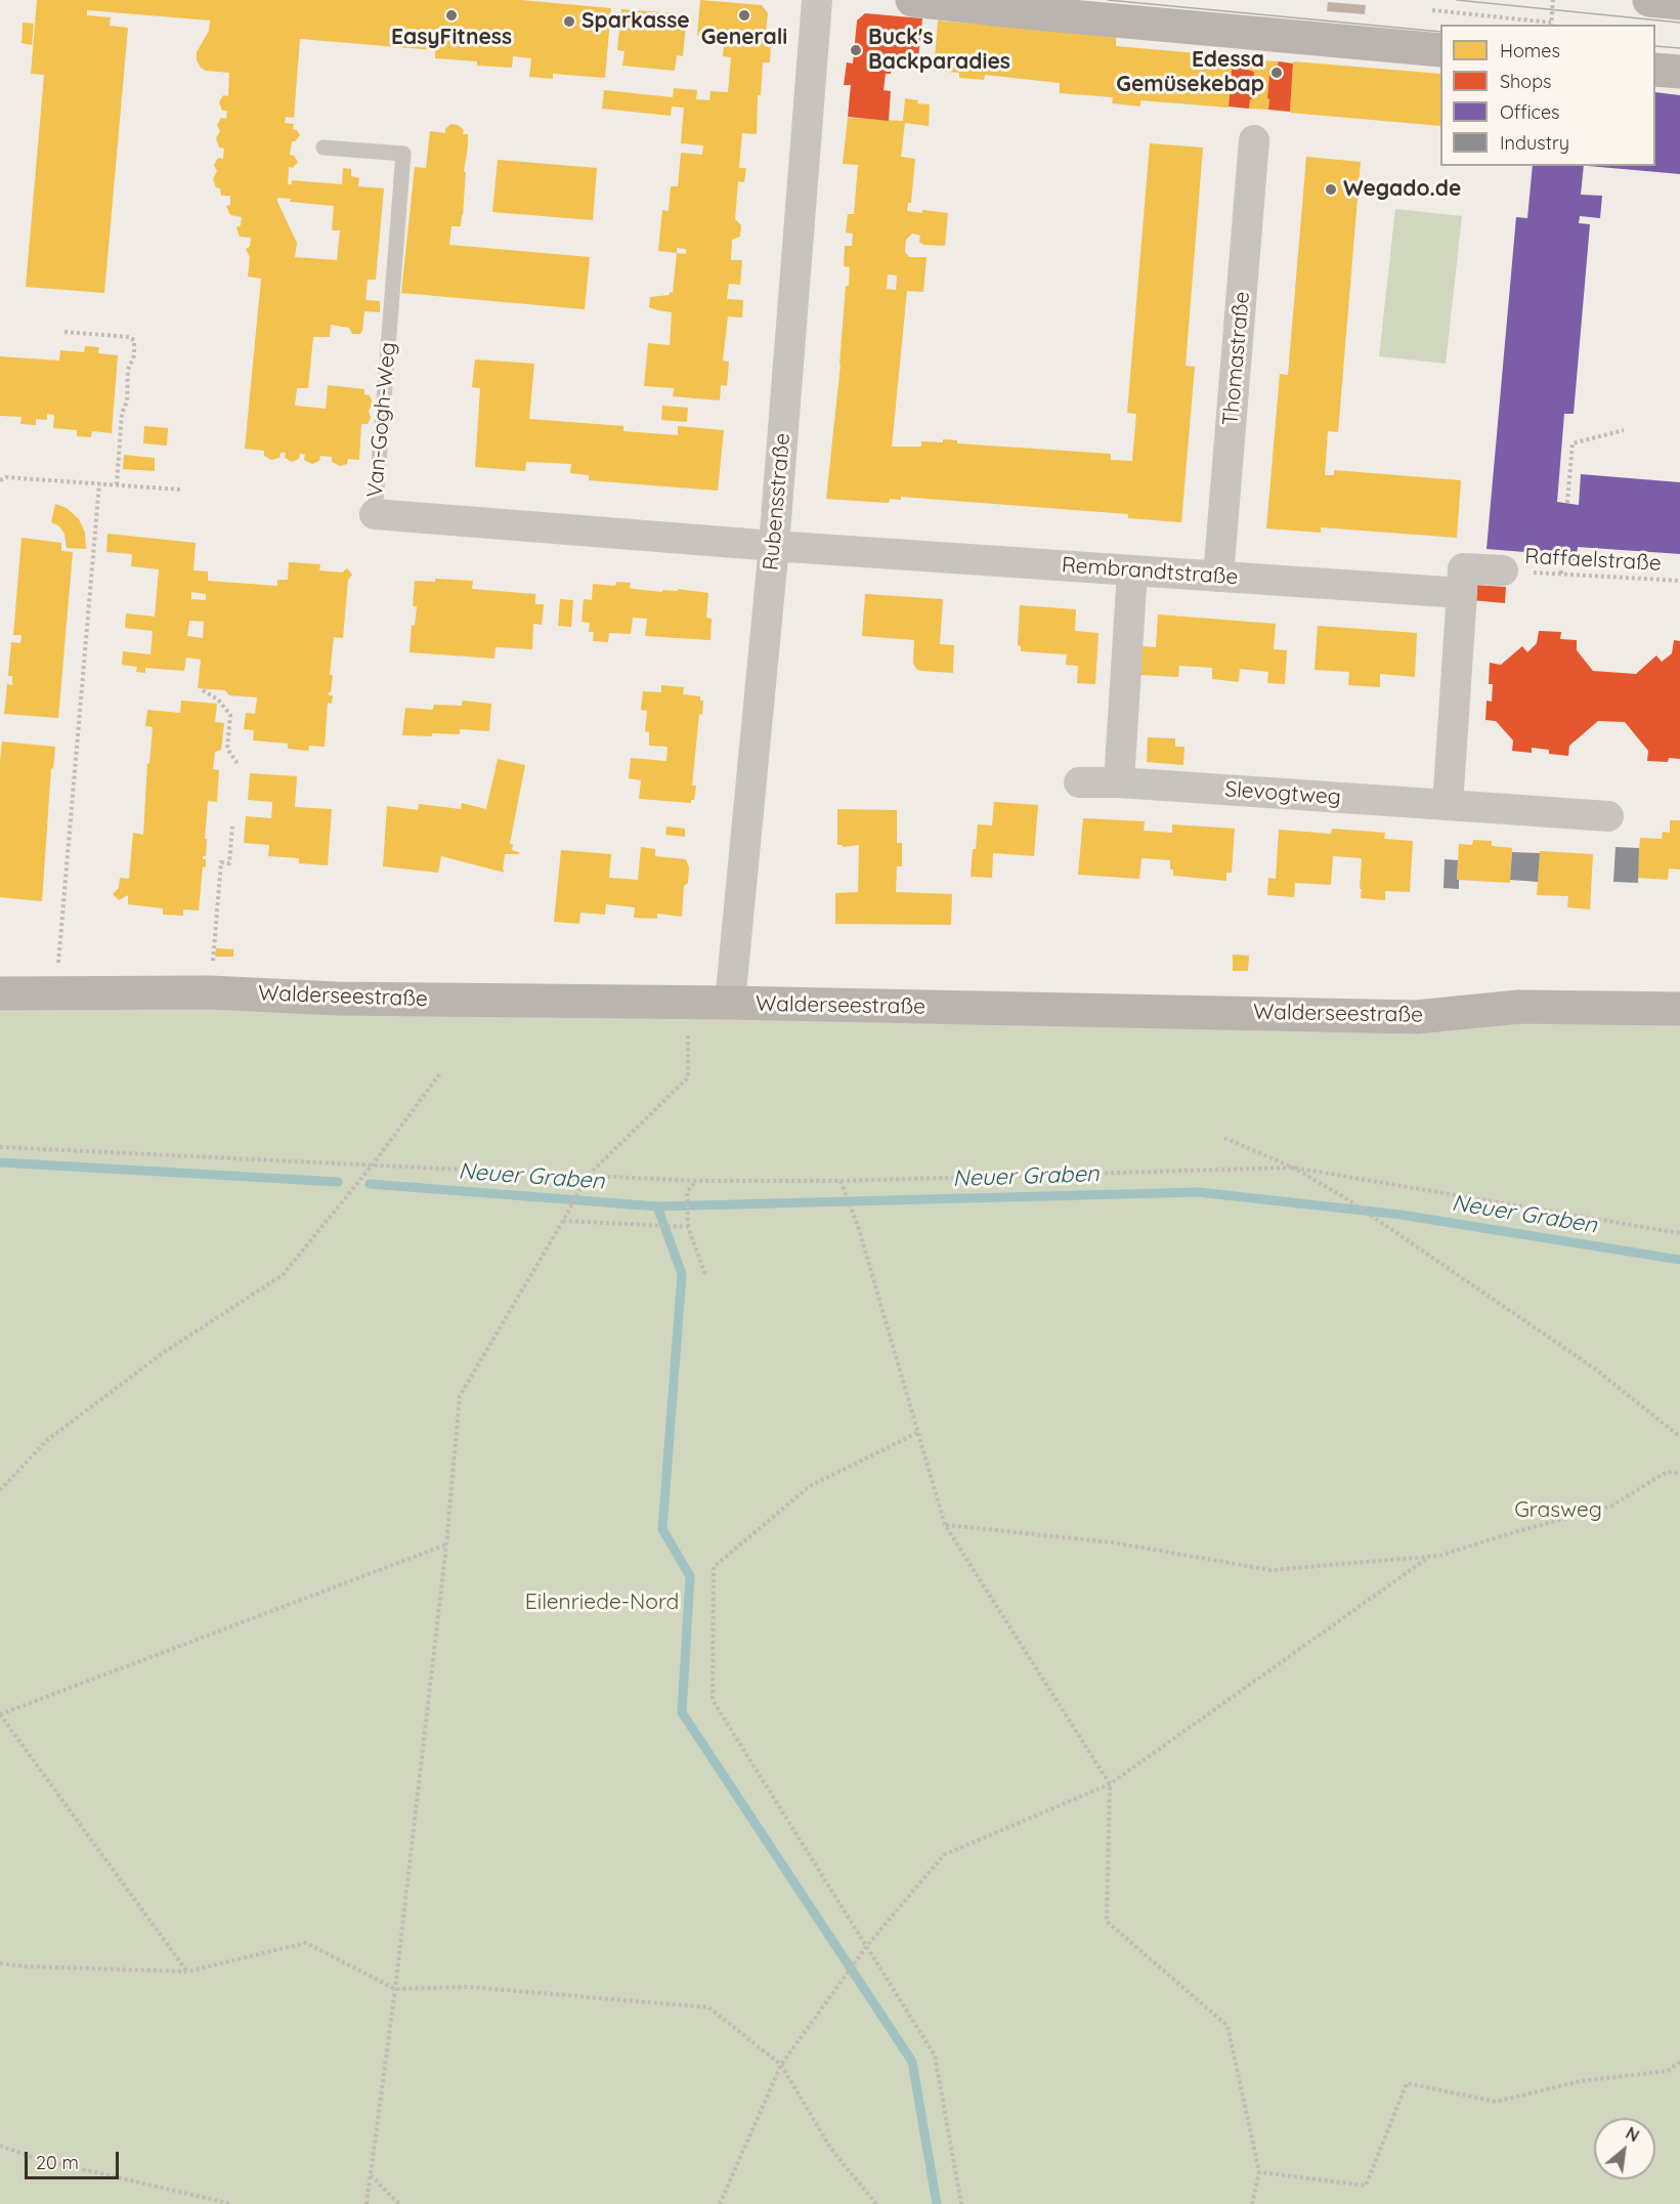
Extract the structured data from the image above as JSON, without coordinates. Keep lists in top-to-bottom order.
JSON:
{
  "streets": {
    "street": [
      "Thomastraße",
      "Van-Gogh-Weg",
      "Rubensstraße",
      "Rembrandtstraße",
      "Slevogtweg",
      "Walderseestraße"
    ],
    "path": ["Raffaelstraße"]
  },
  "crossings": [
    ["Thomastraße", "Rembrandtstraße"],
    ["Van-Gogh-Weg", "Rubensstraße"],
    ["Van-Gogh-Weg", "Rembrandtstraße"],
    ["Rubensstraße", "Rembrandtstraße"],
    ["Rubensstraße", "Walderseestraße"]
  ],
  "water": ["Neuer Graben"],
  "parks": ["Grasweg", "Eilenriede-Nord"],
  "places": [
    "EasyFitness",
    "Generali",
    "Sparkasse",
    "Buck's Backparadies",
    "Edessa Gemüsekebap",
    "Wegado.de"
  ],
  "legend": [
    "Homes",
    "Shops",
    "Offices",
    "Industry"
  ],
  "scale_bar": "20 m",
  "north": "top right"
}
